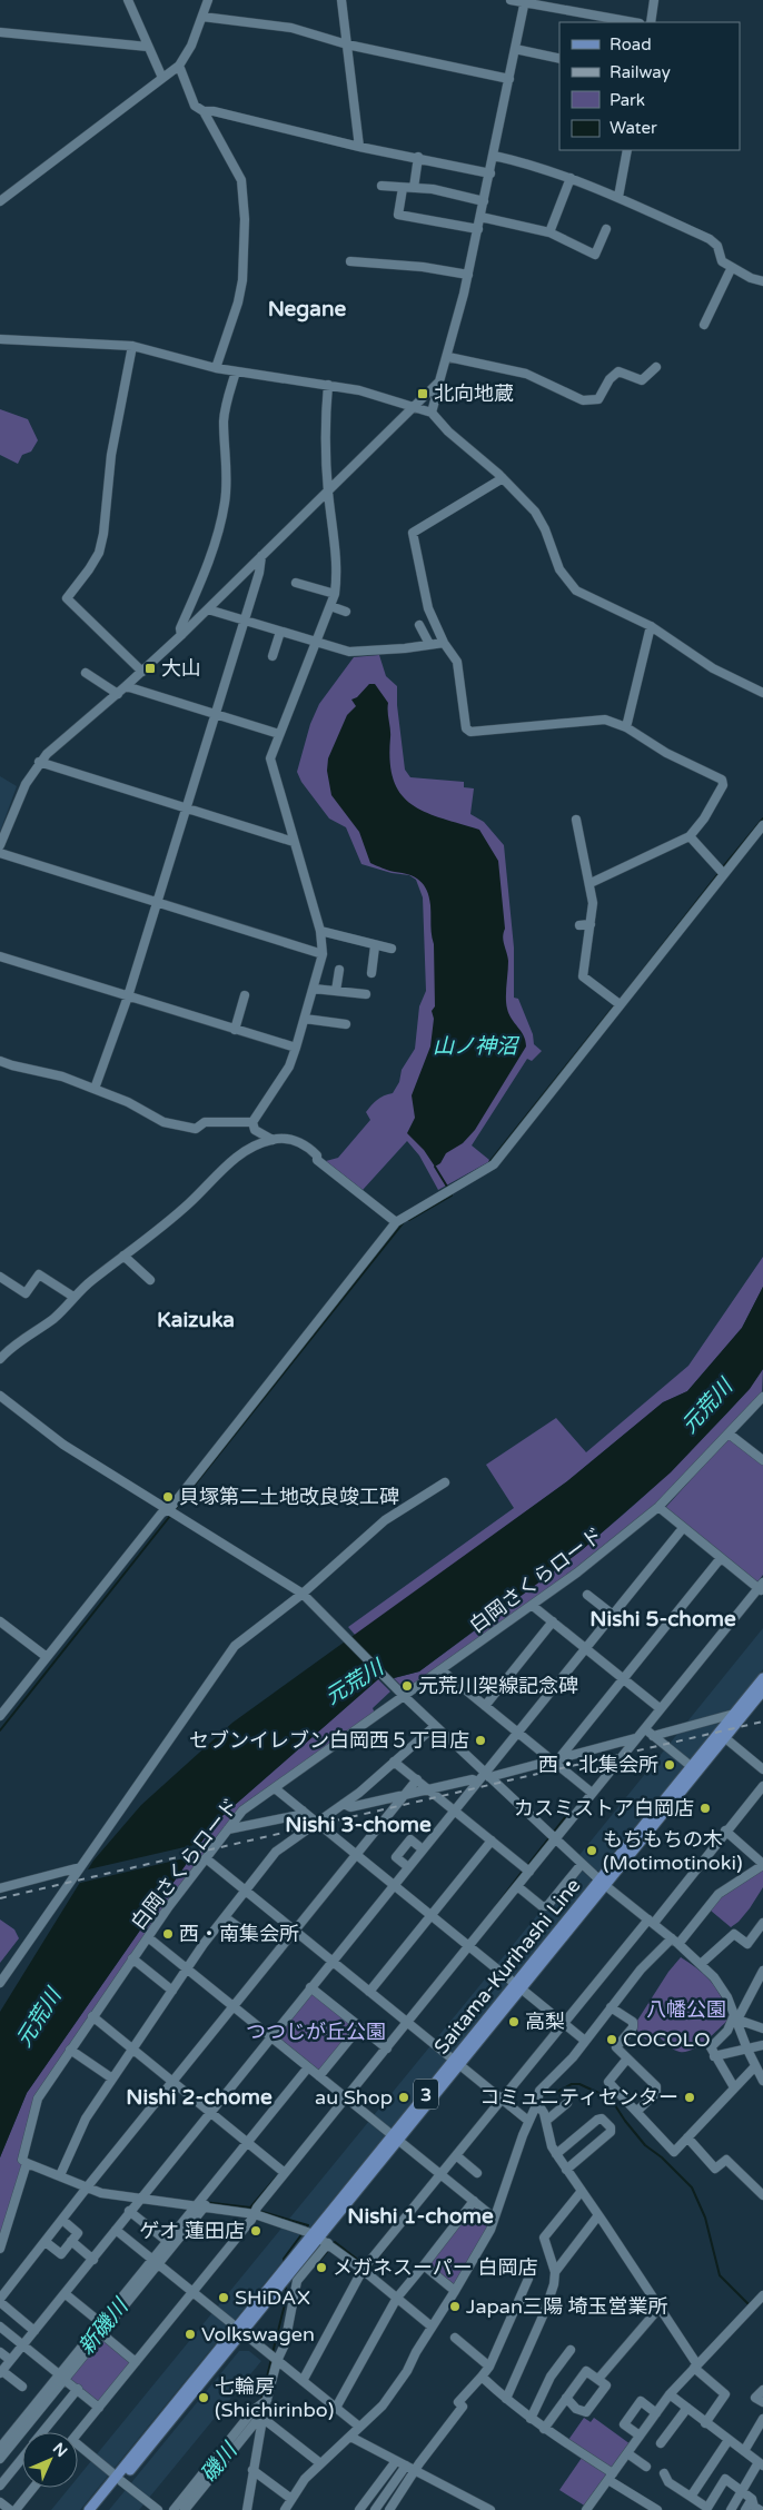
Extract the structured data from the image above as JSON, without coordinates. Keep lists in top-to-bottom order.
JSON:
{
  "streets": {
    "main road": ["Saitama-Kurihashi Line", "3"],
    "street": ["白岡さくらロード"]
  },
  "districts": [
    "Negane",
    "Kaizuka",
    "Nishi 5-chome",
    "Nishi 3-chome",
    "Nishi 2-chome",
    "Nishi 1-chome"
  ],
  "water": [
    "山ノ神沼",
    "元荒川",
    "新磯川",
    "磯川"
  ],
  "parks": ["八幡公園", "つつじが丘公園"],
  "places": {
    "transit": ["北向地蔵", "大山"],
    "other": [
      "貝塚第二土地改良竣工碑",
      "元荒川架線記念碑",
      "セブンイレブン白岡西５丁目店",
      "西・北集会所",
      "カスミストア白岡店",
      "もちもちの木 (Motimotinoki)",
      "西・南集会所",
      "高梨",
      "COCOLO",
      "au Shop",
      "コミュニティセンター",
      "ゲオ 蓮田店",
      "メガネスーパー 白岡店",
      "SHiDAX",
      "Japan三陽 埼玉営業所",
      "Volkswagen",
      "七輪房 (Shichirinbo)"
    ]
  },
  "legend": [
    "Road",
    "Railway",
    "Park",
    "Water"
  ],
  "north": "top right"
}
